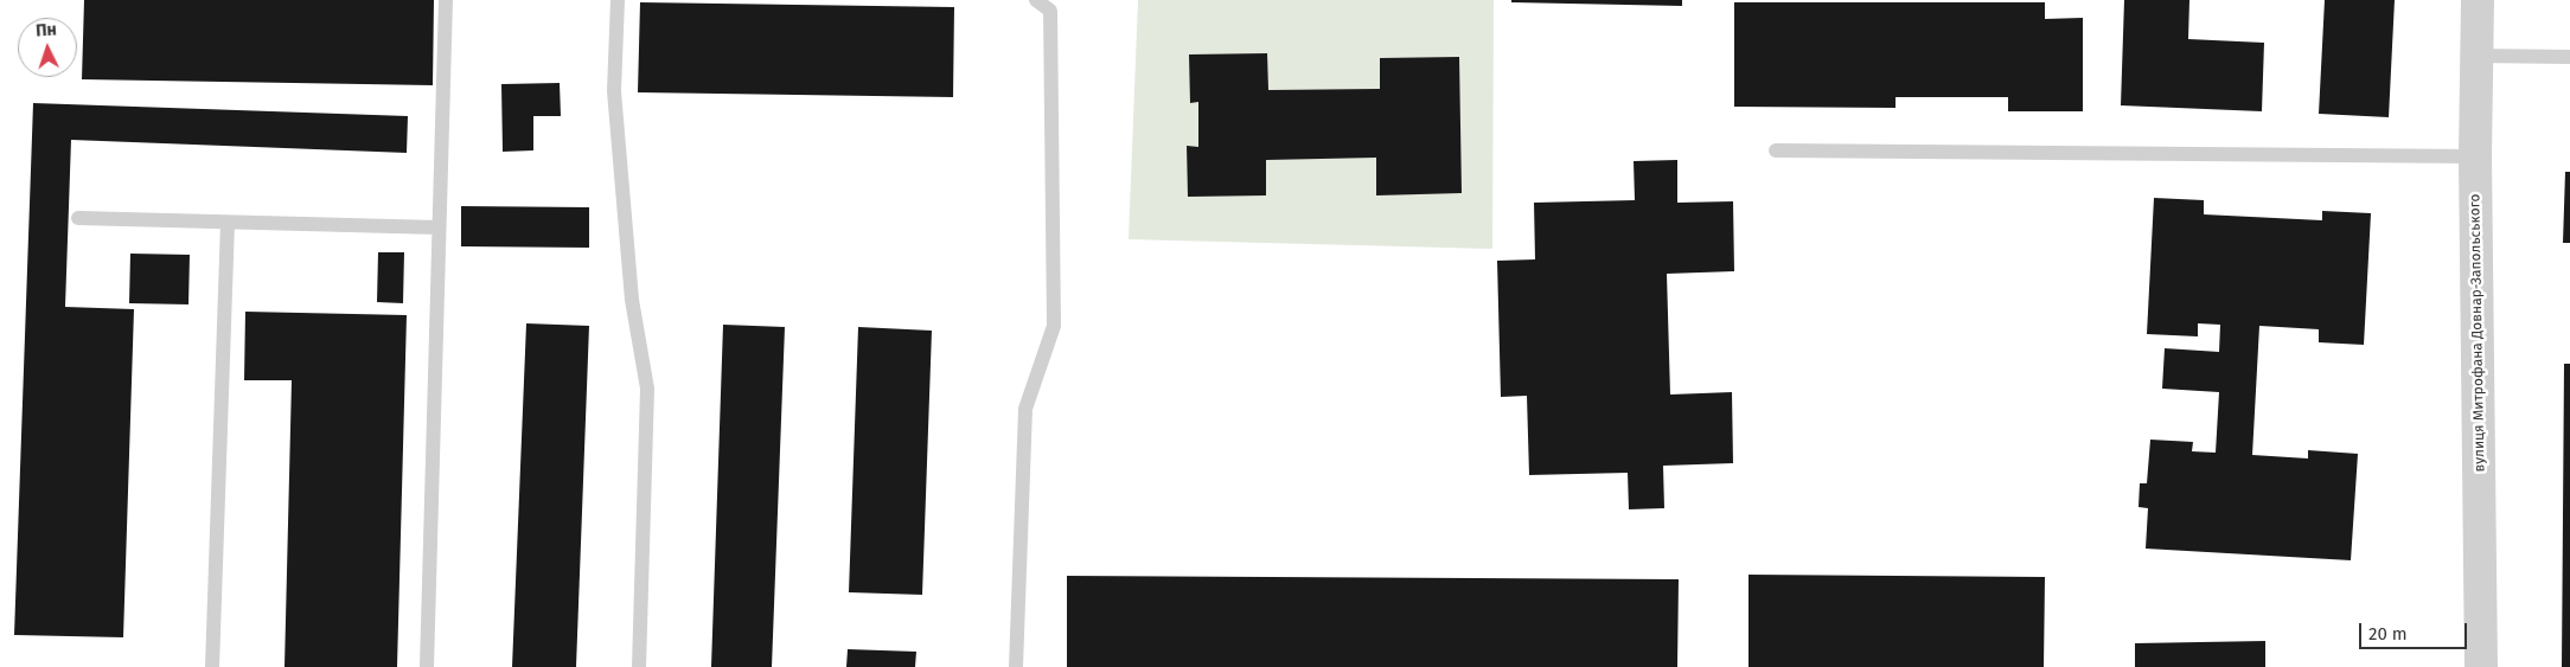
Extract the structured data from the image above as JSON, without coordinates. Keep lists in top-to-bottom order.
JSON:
{
  "streets": {
    "street": ["вулиця Митрофана Довнар-Запольського"]
  },
  "scale_bar": "20 m",
  "north": "top"
}
